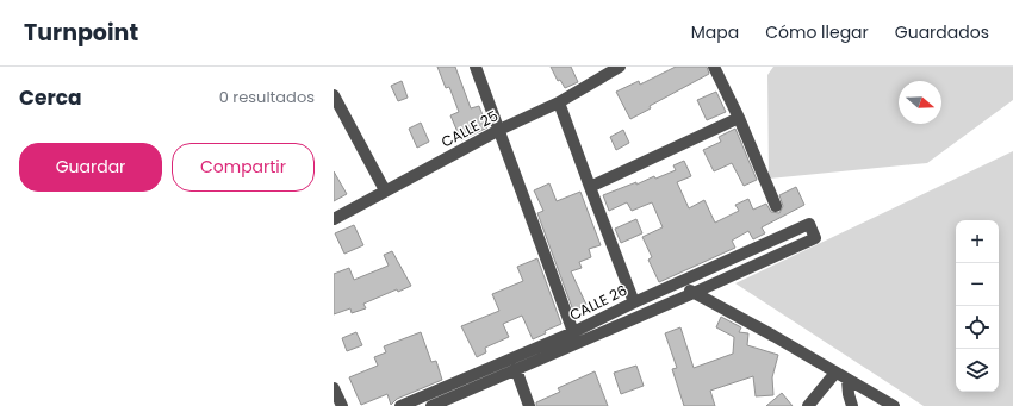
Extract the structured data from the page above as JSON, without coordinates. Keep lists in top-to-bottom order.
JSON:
{
  "streets": {
    "street": ["CALLE 25", "CALLE 26"]
  },
  "north": "right",
  "page": {
    "header": "Turnpoint",
    "nav": ["Mapa", "Cómo llegar", "Guardados"],
    "heading": ["Cerca", "0 resultados"],
    "buttons": ["Guardar", "Compartir"],
    "map_buttons": ["+", "−"]
  }
}
